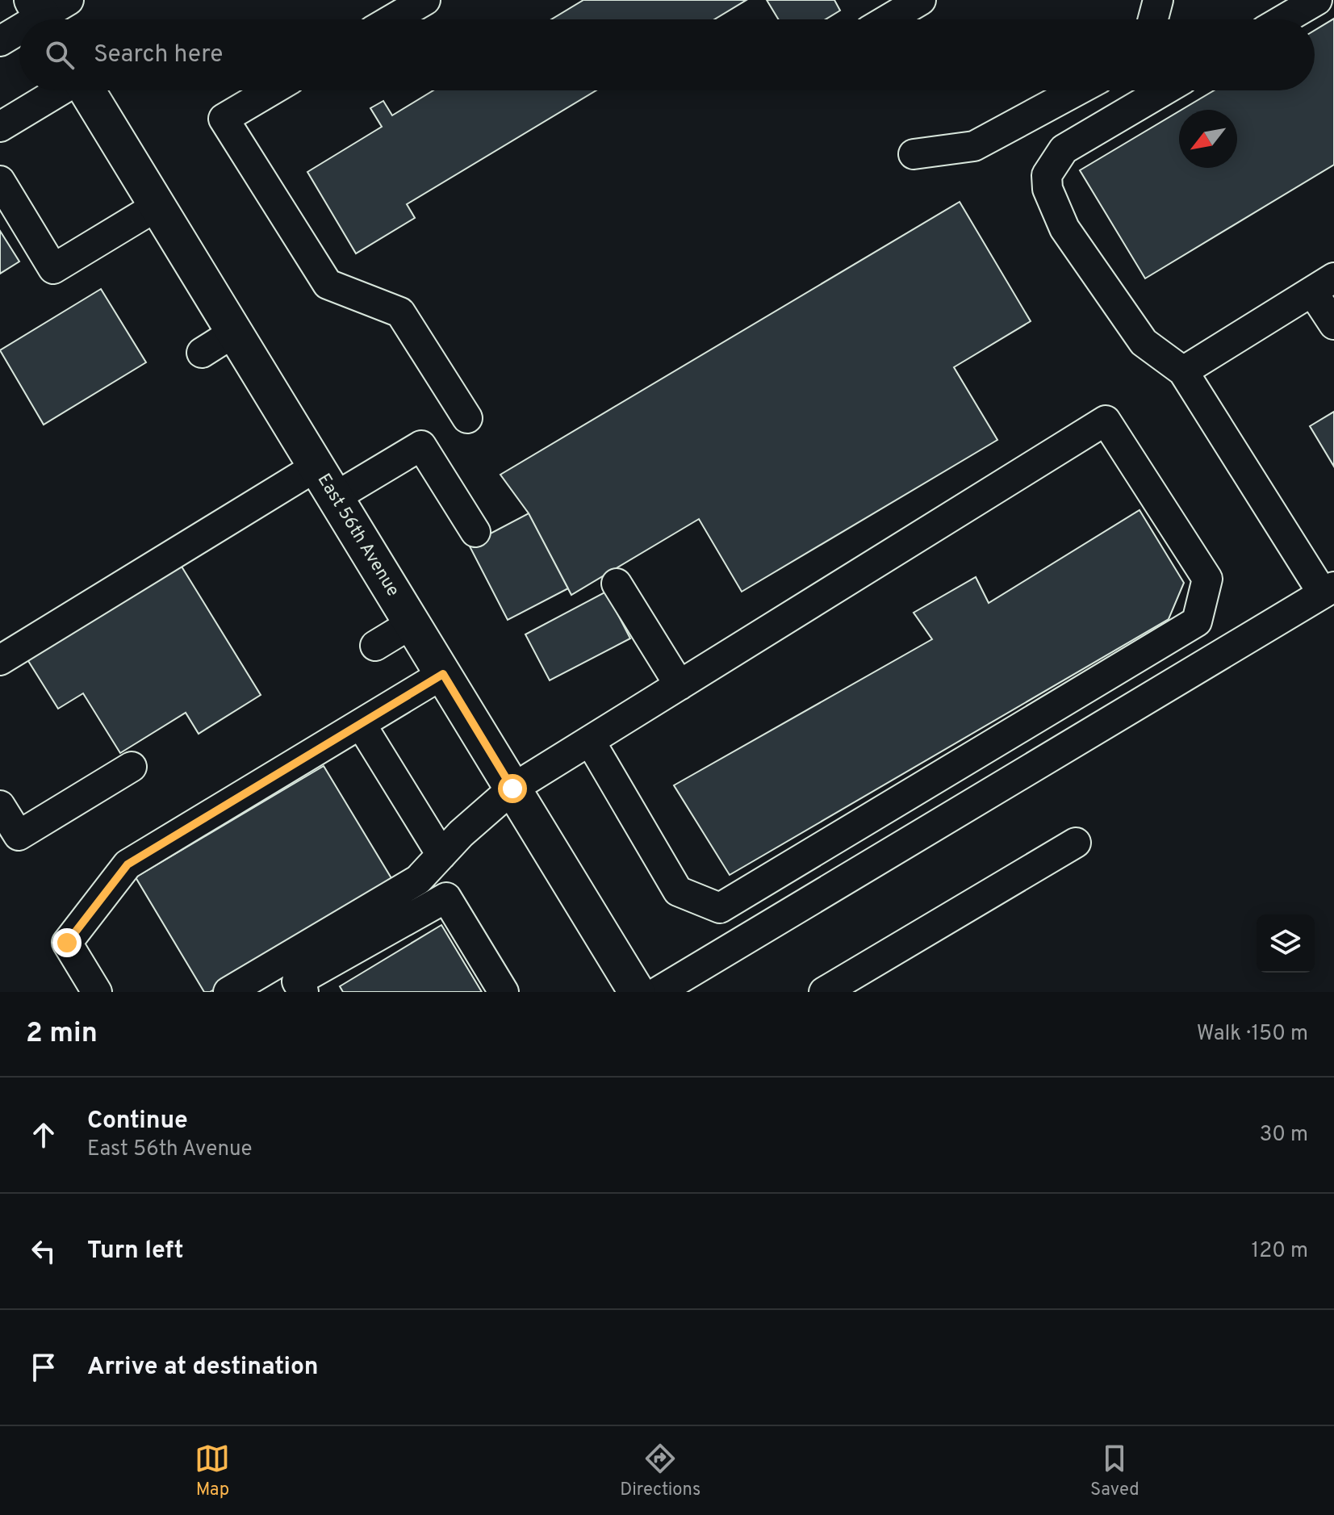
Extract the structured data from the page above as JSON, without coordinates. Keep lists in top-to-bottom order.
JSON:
{
  "streets": {
    "main road": ["East 56th Avenue"]
  },
  "north": "bottom left",
  "page": {
    "search": "Search here",
    "heading": ["2 min", "Walk · 150 m"],
    "list": [
      ["Continue", "East 56th Avenue", "30 m"],
      ["Turn left", "120 m"],
      "Arrive at destination"
    ],
    "nav": ["Map", "Directions", "Saved"]
  }
}
